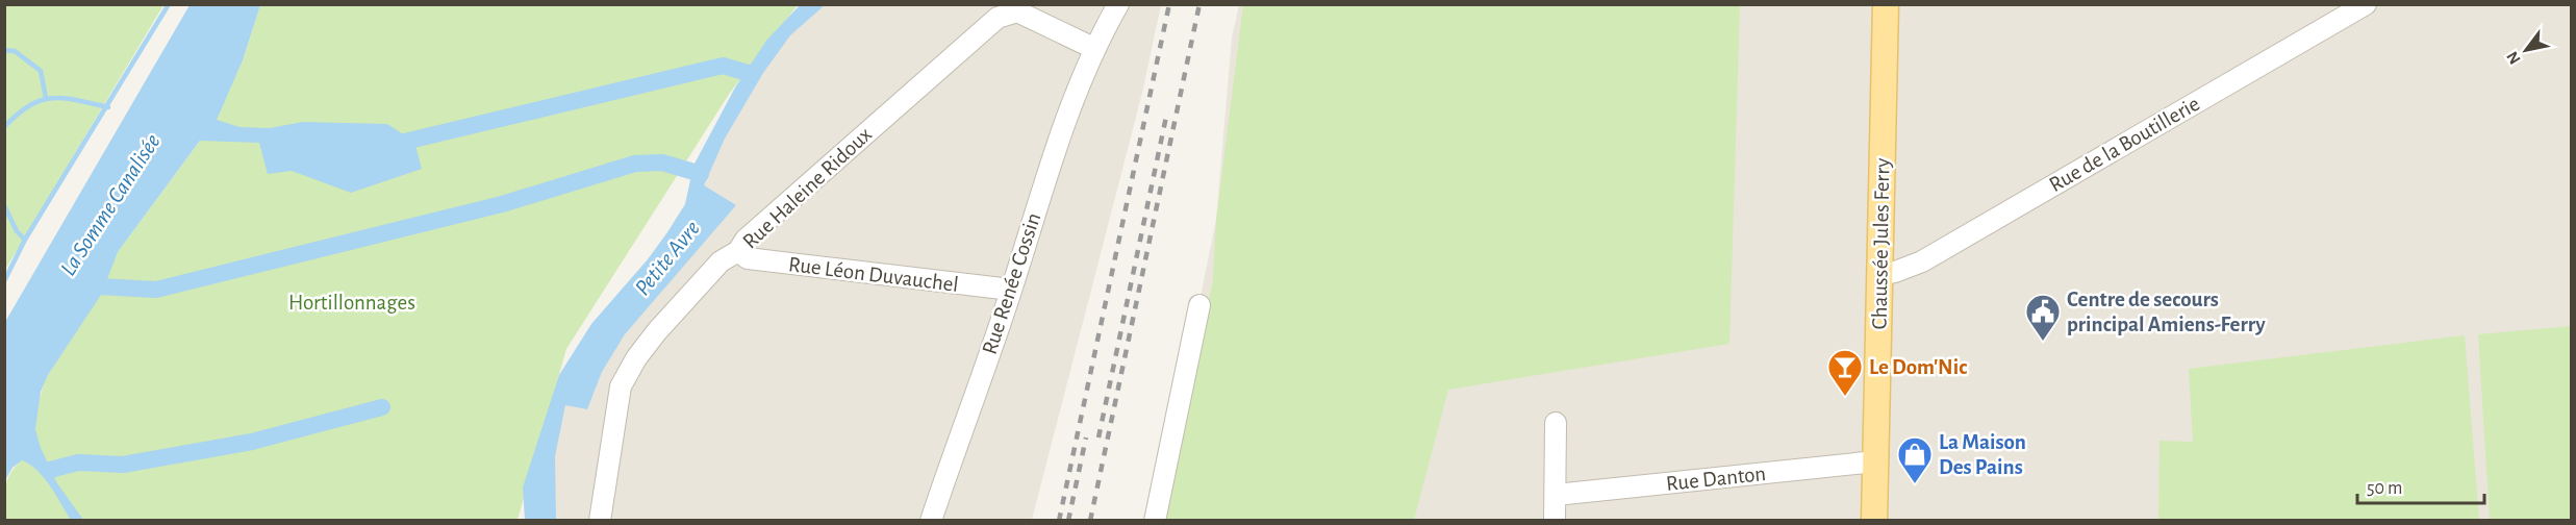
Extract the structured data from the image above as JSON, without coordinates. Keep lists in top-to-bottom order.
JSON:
{
  "streets": {
    "main road": ["Chaussée Jules Ferry"],
    "street": [
      "Rue de la Boutillerie",
      "Rue Haleine Ridoux",
      "Rue Léon Duvauchel",
      "Rue Renée Cossin",
      "Rue Danton"
    ]
  },
  "crossings": [
    ["Rue de la Boutillerie", "Chaussée Jules Ferry"],
    ["Rue Haleine Ridoux", "Rue Léon Duvauchel"],
    ["Rue Haleine Ridoux", "Rue Renée Cossin"],
    ["Chaussée Jules Ferry", "Rue Danton"],
    ["Rue Léon Duvauchel", "Rue Renée Cossin"]
  ],
  "water": ["La Somme Canalisée", "Petite Avre"],
  "parks": ["Hortillonnages"],
  "places": {
    "public building": ["Centre de secours principal Amiens-Ferry"],
    "bar": ["Le Dom'Nic"],
    "shop": ["La Maison Des Pains"]
  },
  "scale_bar": "50 m",
  "north": "bottom left"
}
